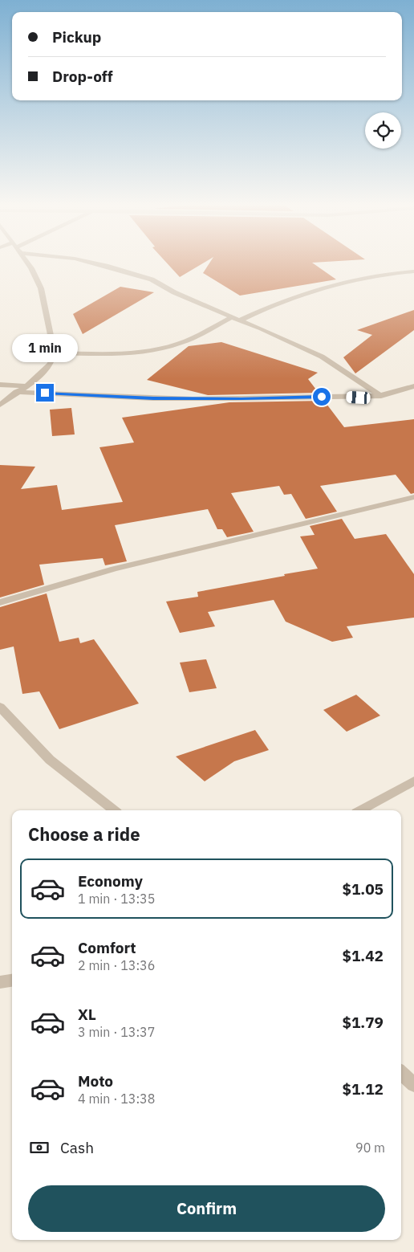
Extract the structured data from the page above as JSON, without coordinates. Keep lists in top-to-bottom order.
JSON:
{
  "page": {
    "banner": ["Pickup", "Drop-off"],
    "bubble": "1 min",
    "heading": "Choose a ride",
    "list": [
      {
        "name": "Economy",
        "note": "1 min · 13:35",
        "value": "$1.05"
      },
      {
        "name": "Comfort",
        "note": "2 min · 13:36",
        "value": "$1.42"
      },
      {
        "name": "XL",
        "note": "3 min · 13:37",
        "value": "$1.79"
      },
      {
        "name": "Moto",
        "note": "4 min · 13:38",
        "value": "$1.12"
      }
    ],
    "pay": ["Cash", "90 m"],
    "buttons": "Confirm"
  }
}
